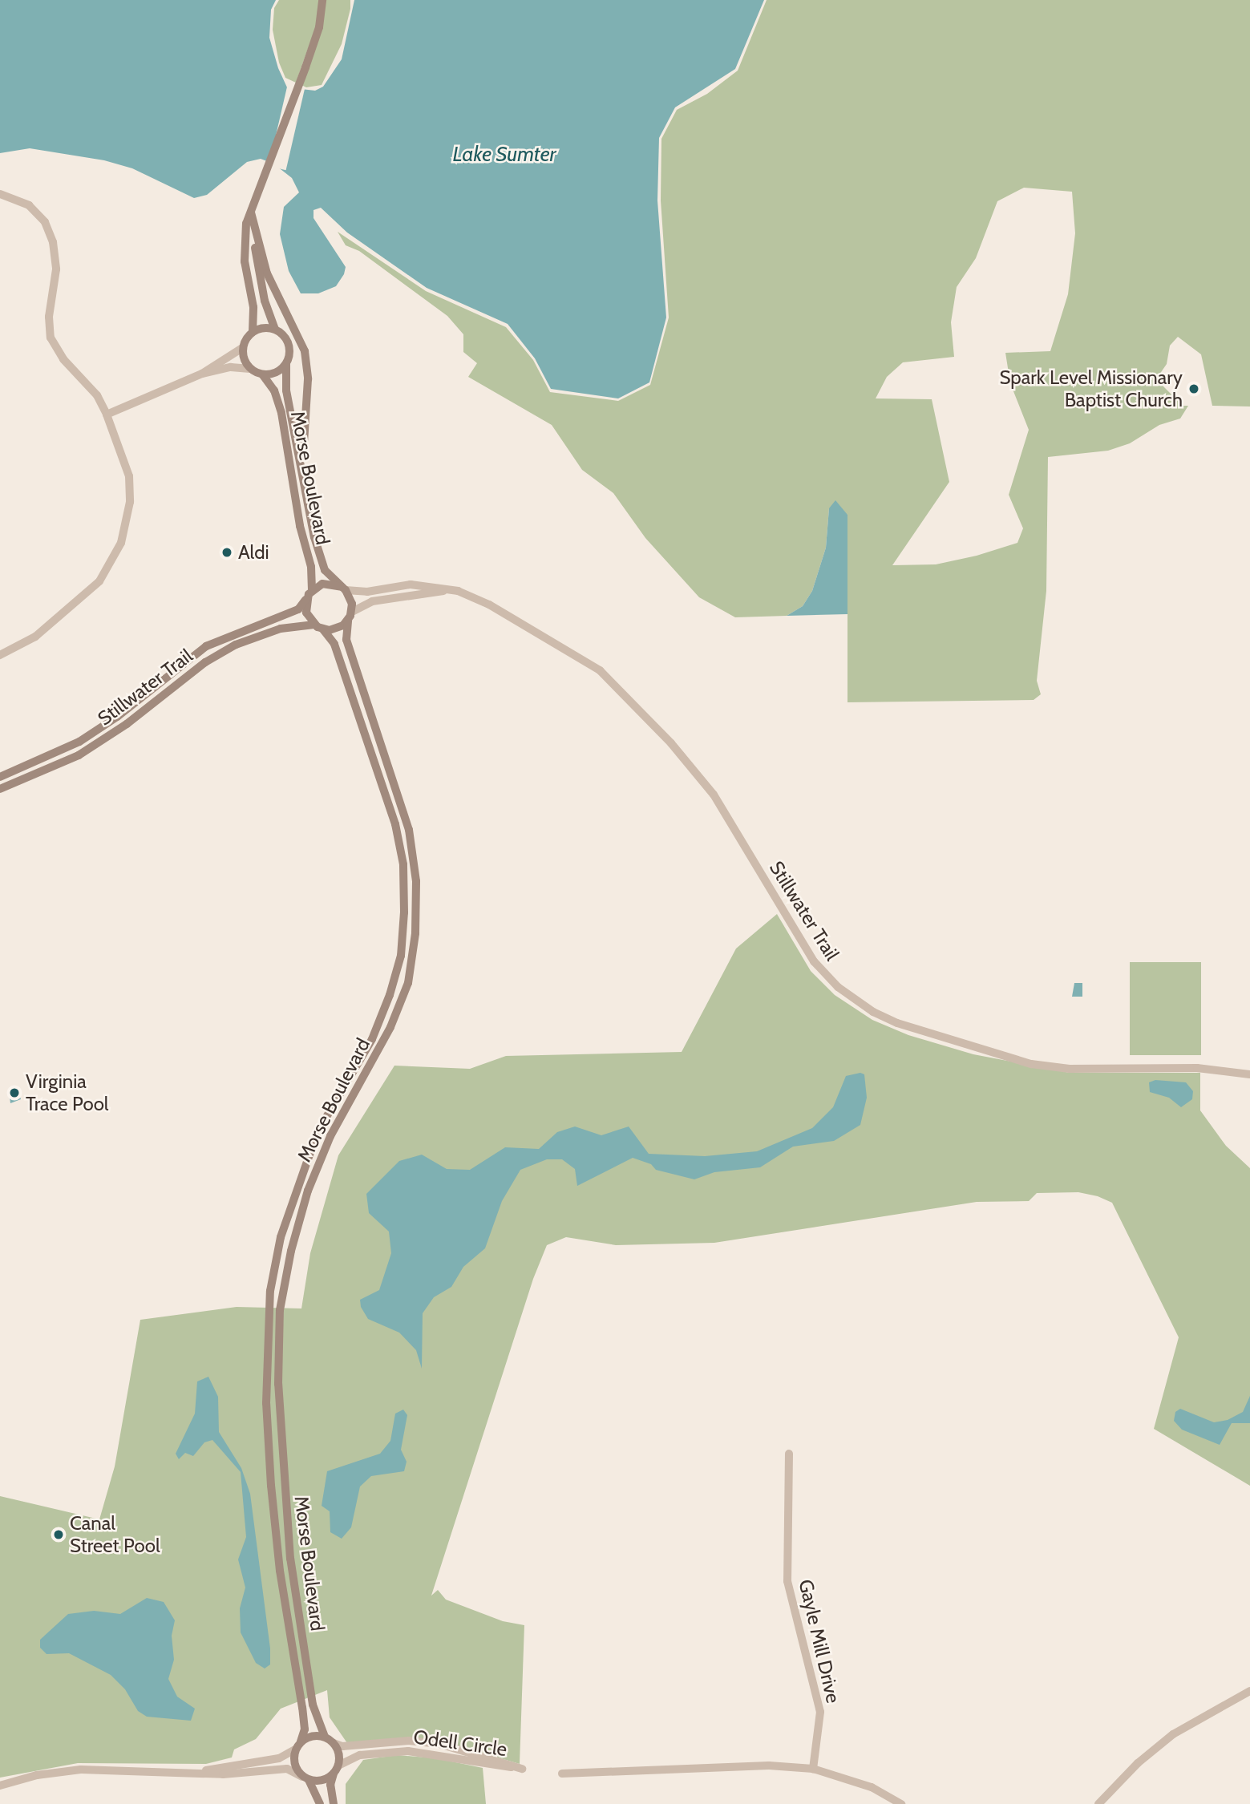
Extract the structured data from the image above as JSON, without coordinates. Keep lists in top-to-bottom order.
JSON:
{
  "streets": {
    "main road": ["Morse Boulevard", "Stillwater Trail"],
    "street": ["Gayle Mill Drive", "Odell Circle"]
  },
  "crossings": [
    ["Morse Boulevard", "Stillwater Trail"],
    ["Morse Boulevard", "Odell Circle"]
  ],
  "water": ["Lake Sumter"],
  "places": [
    "Spark Level Missionary Baptist Church",
    "Aldi",
    "Virginia Trace Pool",
    "Canal Street Pool"
  ]
}
